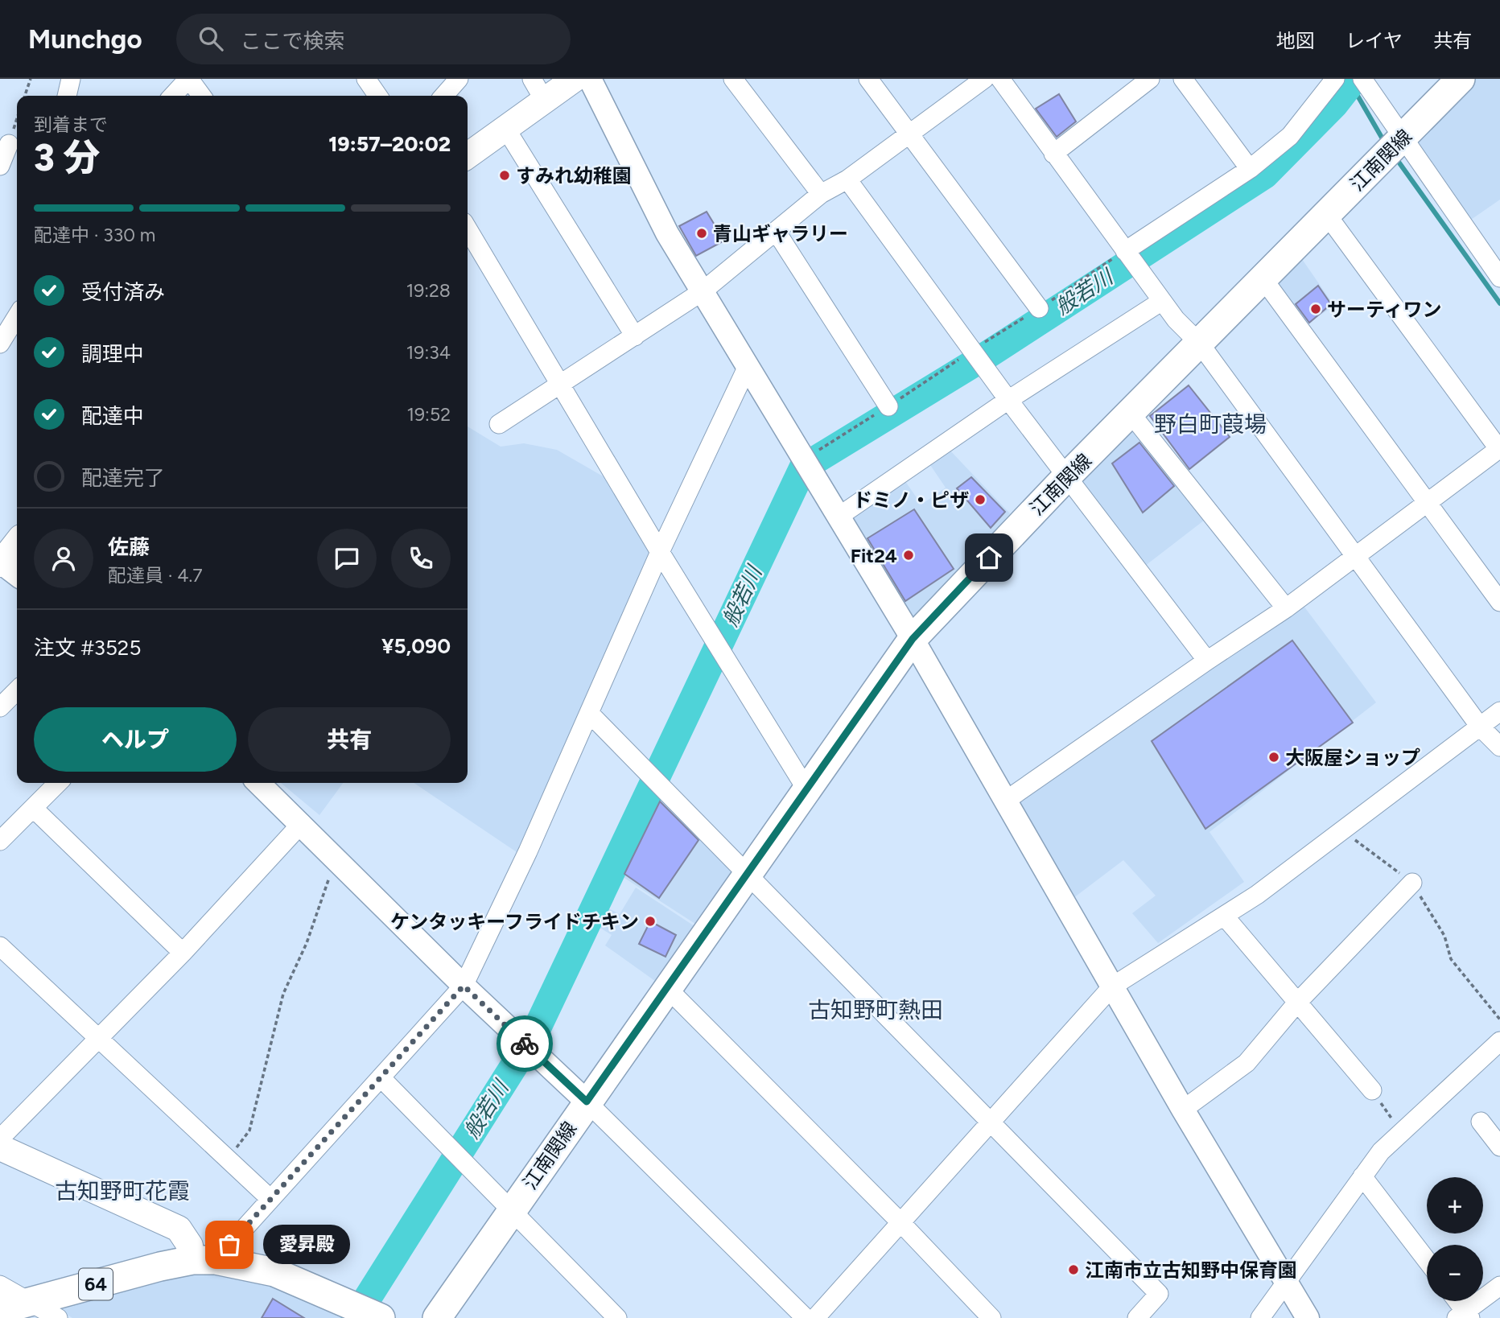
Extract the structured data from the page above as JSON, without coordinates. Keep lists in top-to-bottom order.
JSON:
{
  "streets": {
    "main road": ["江南関線", "64"]
  },
  "districts": ["野白町葭場", "古知野町熱田", "古知野町花霞"],
  "water": ["般若川"],
  "places": [
    "すみれ幼稚園",
    "青山ギャラリー",
    "サーティワン",
    "ドミノ・ピザ",
    "Fit24",
    "大阪屋ショップ",
    "ケンタッキーフライドチキン",
    "愛昇殿",
    "江南市立古知野中保育園"
  ],
  "page": {
    "header": "Munchgo",
    "search": "ここで検索",
    "nav": ["地図", "レイヤ", "共有"],
    "heading": ["3 分", "到着まで", "19:57–20:02"],
    "panel": [
      "佐藤",
      "配達員 · 4.7",
      "注文 #3525",
      "¥5,090"
    ],
    "bar": "配達中 · 330 m",
    "list": [
      ["受付済み", "19:28"],
      ["調理中", "19:34"],
      ["配達中", "19:52"],
      "配達完了"
    ],
    "buttons": ["ヘルプ", "共有"],
    "map_buttons": ["+", "−"],
    "bubble": "愛昇殿"
  }
}
